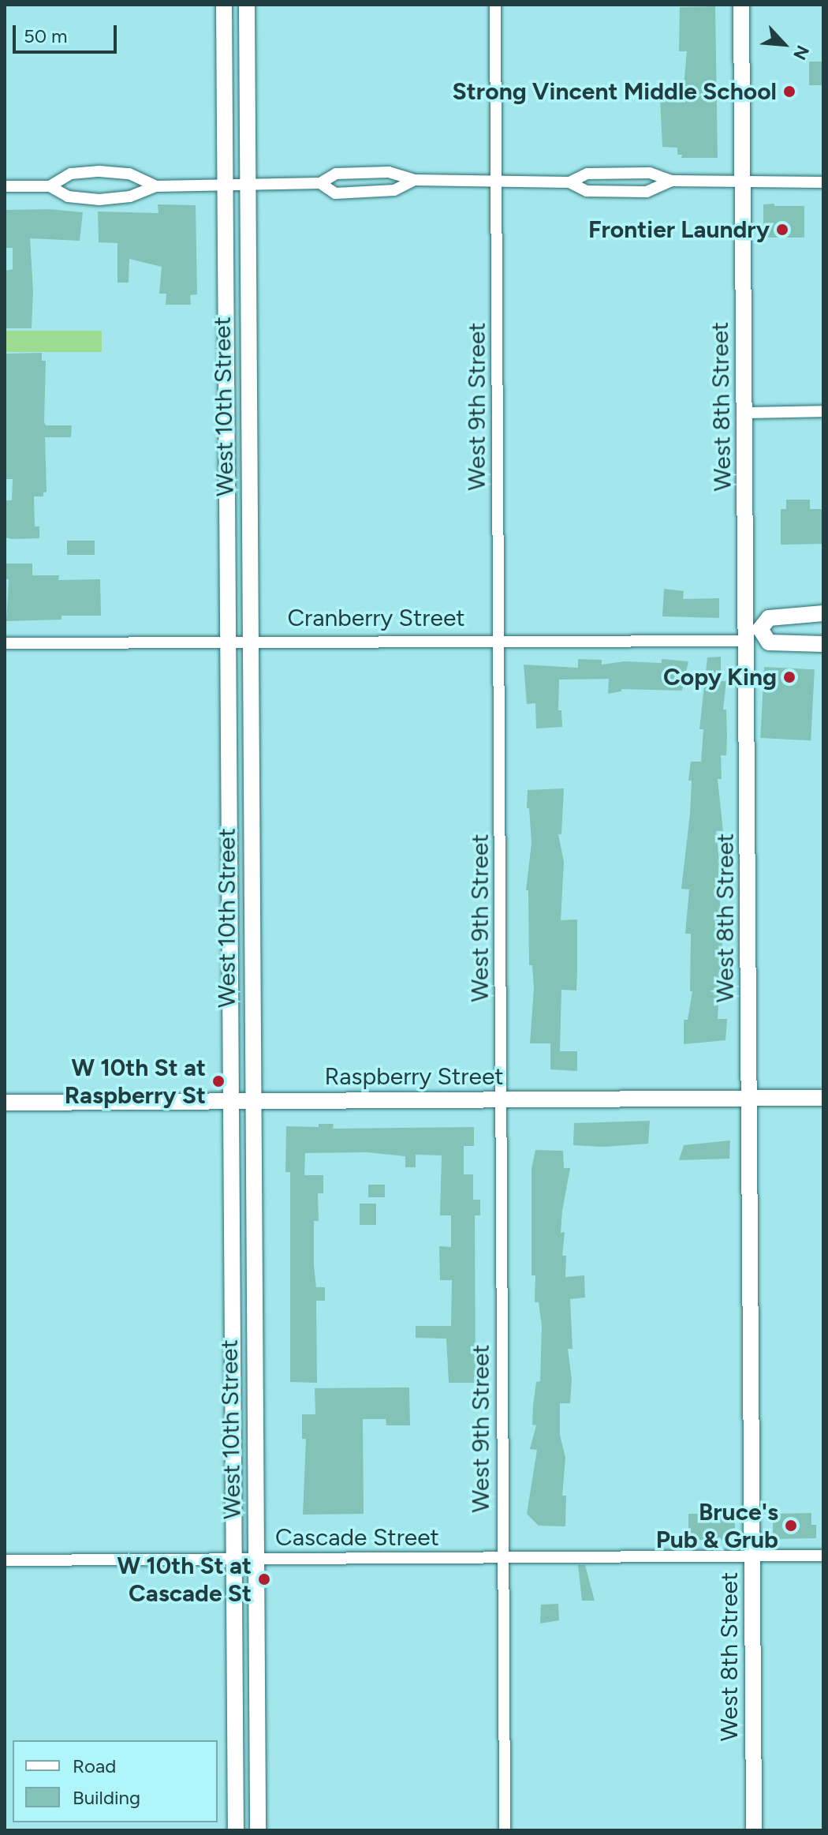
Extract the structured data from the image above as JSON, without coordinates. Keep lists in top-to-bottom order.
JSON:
{
  "streets": {
    "street": [
      "West 10th Street",
      "West 9th Street",
      "West 8th Street",
      "Cranberry Street",
      "Raspberry Street",
      "Cascade Street"
    ]
  },
  "crossings": [
    ["West 10th Street", "Cranberry Street"],
    ["West 10th Street", "Raspberry Street"],
    ["West 10th Street", "Cascade Street"],
    ["West 9th Street", "Cranberry Street"],
    ["West 9th Street", "Raspberry Street"],
    ["West 9th Street", "Cascade Street"],
    ["West 8th Street", "Cranberry Street"],
    ["West 8th Street", "Raspberry Street"],
    ["West 8th Street", "Cascade Street"]
  ],
  "places": [
    "Strong Vincent Middle School",
    "Frontier Laundry",
    "Copy King",
    "W 10th St at Raspberry St",
    "Bruce's Pub & Grub",
    "W 10th St at Cascade St"
  ],
  "legend": ["Road", "Building"],
  "scale_bar": "50 m",
  "north": "bottom right"
}
